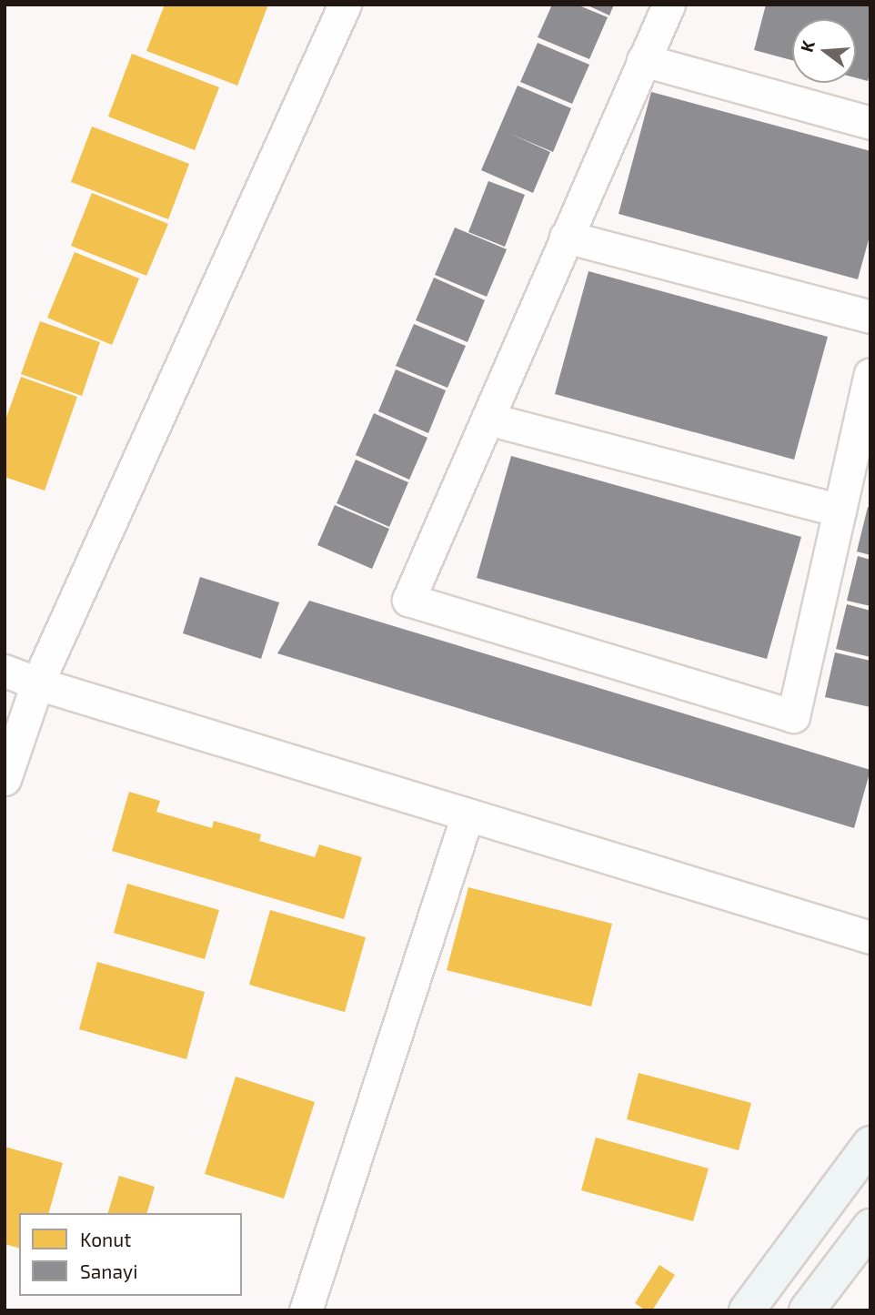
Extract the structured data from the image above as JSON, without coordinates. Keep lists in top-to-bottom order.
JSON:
{
  "legend": ["Konut", "Sanayi"],
  "north": "left"
}
